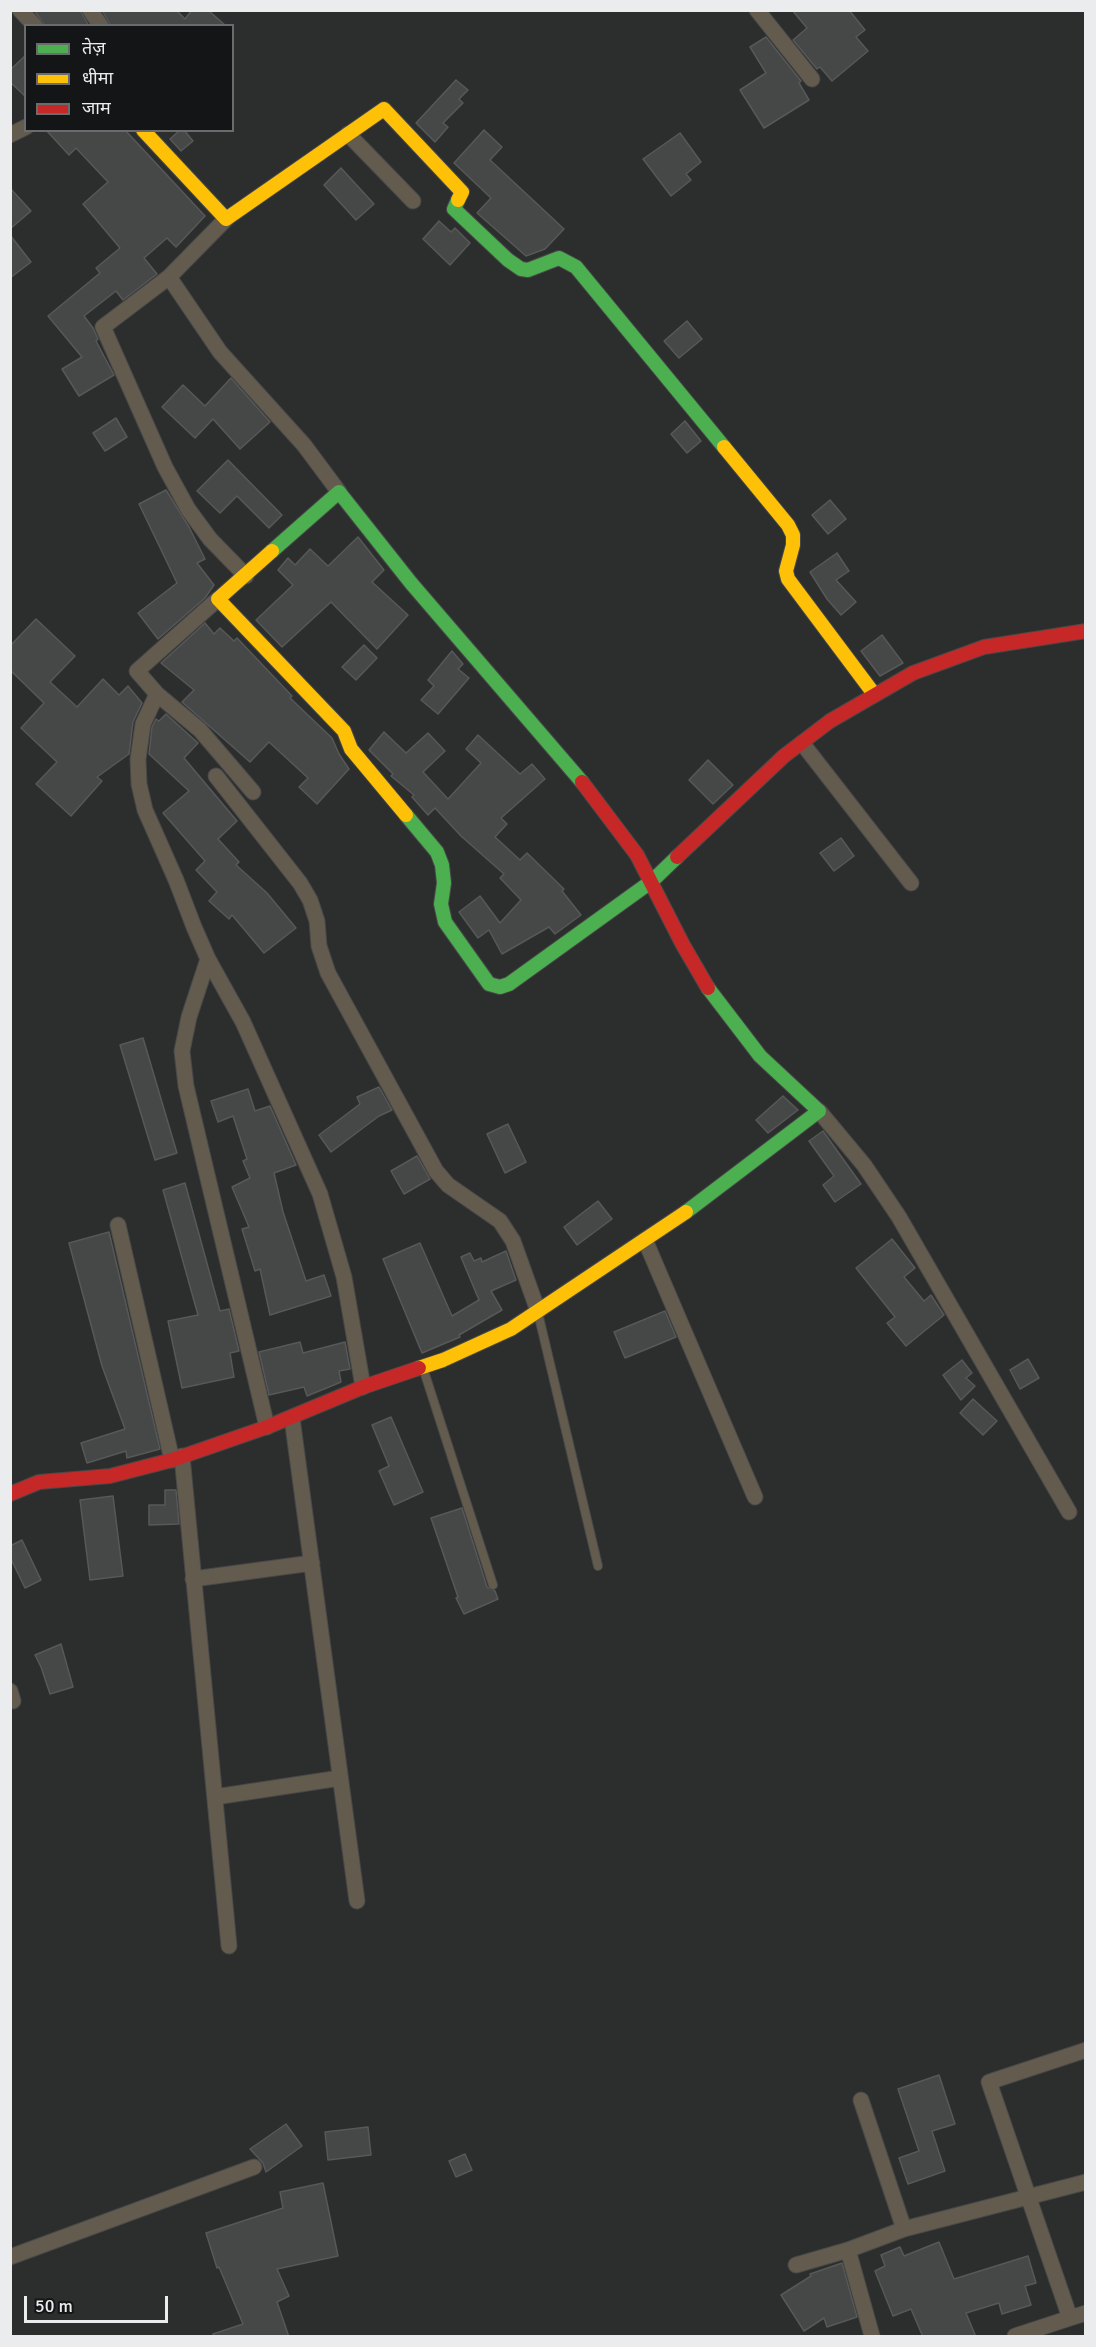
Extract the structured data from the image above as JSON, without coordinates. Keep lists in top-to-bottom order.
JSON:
{
  "legend": ["तेज़", "धीमा", "जाम"],
  "scale_bar": "50 m"
}
